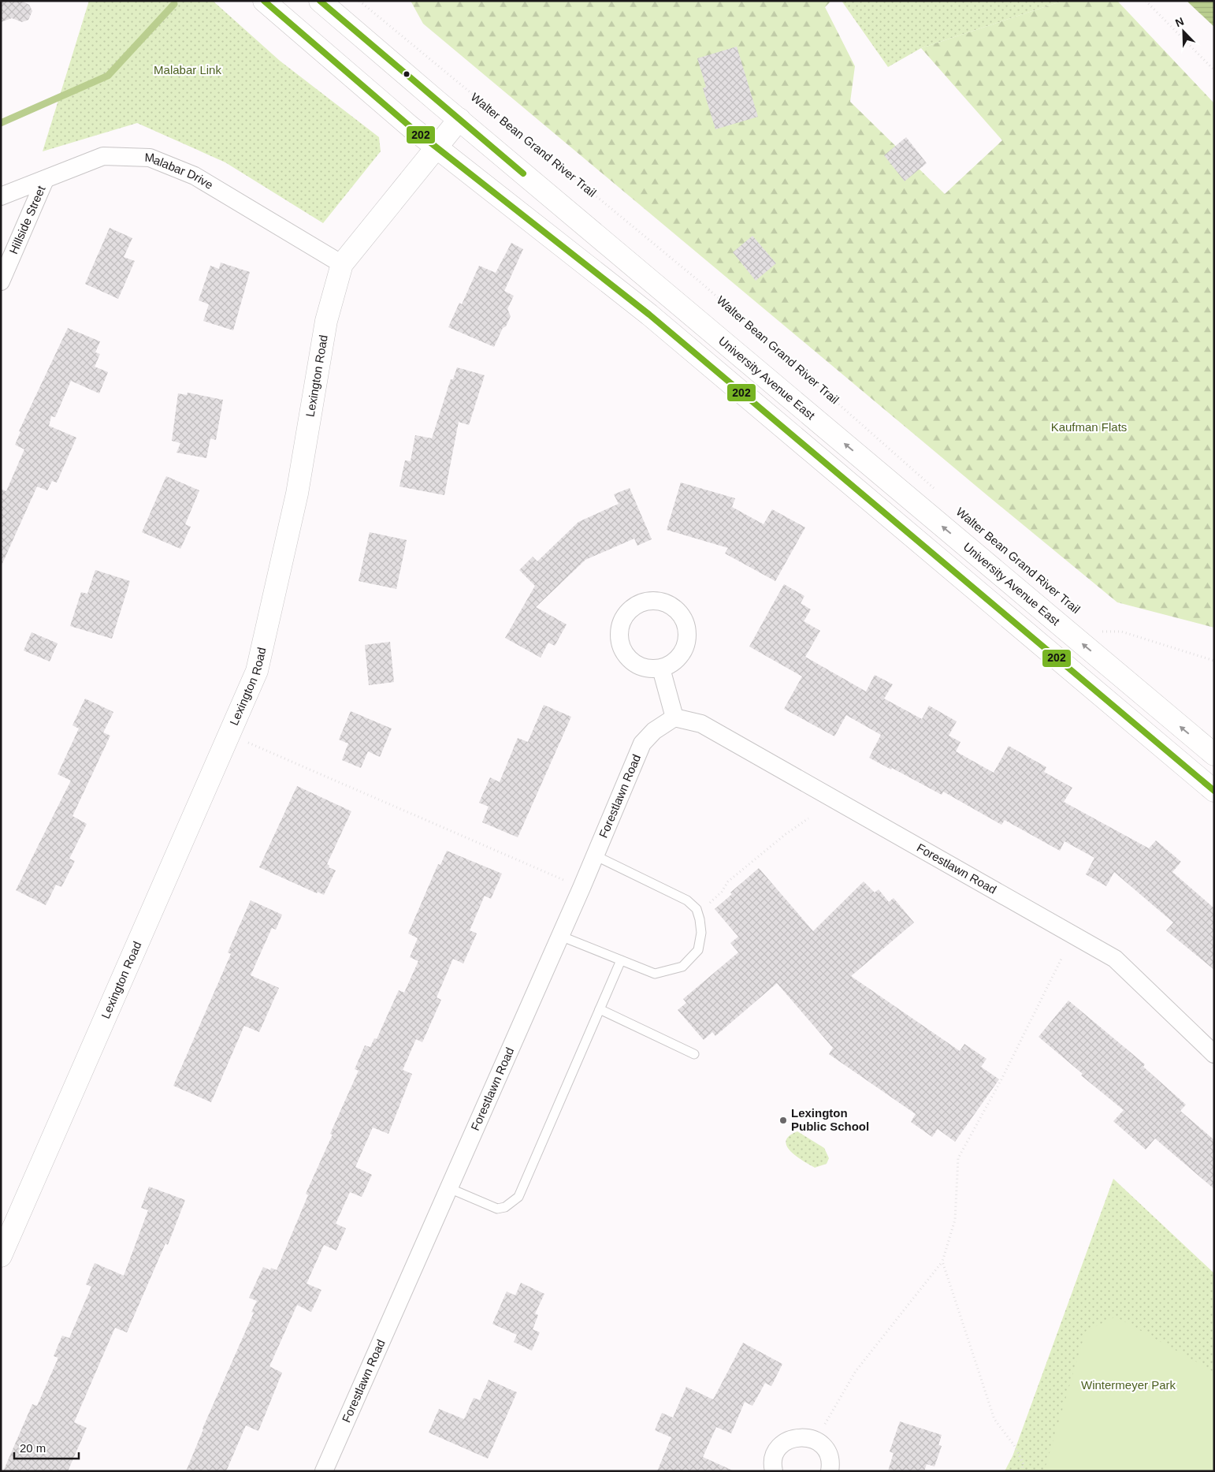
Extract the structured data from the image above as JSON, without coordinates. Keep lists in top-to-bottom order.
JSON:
{
  "streets": {
    "main road": ["Lexington Road", "University Avenue East"],
    "street": ["Malabar Drive", "Hillside Street", "Forestlawn Road"],
    "path": ["Walter Bean Grand River Trail"]
  },
  "crossings": [
    ["Malabar Drive", "Hillside Street"],
    ["Malabar Drive", "Lexington Road"],
    ["Lexington Road", "University Avenue East"]
  ],
  "parks": ["Malabar Link", "Kaufman Flats", "Wintermeyer Park"],
  "places": ["Lexington Public School"],
  "lines": ["transit line 202"],
  "scale_bar": "20 m",
  "north": "top left"
}
